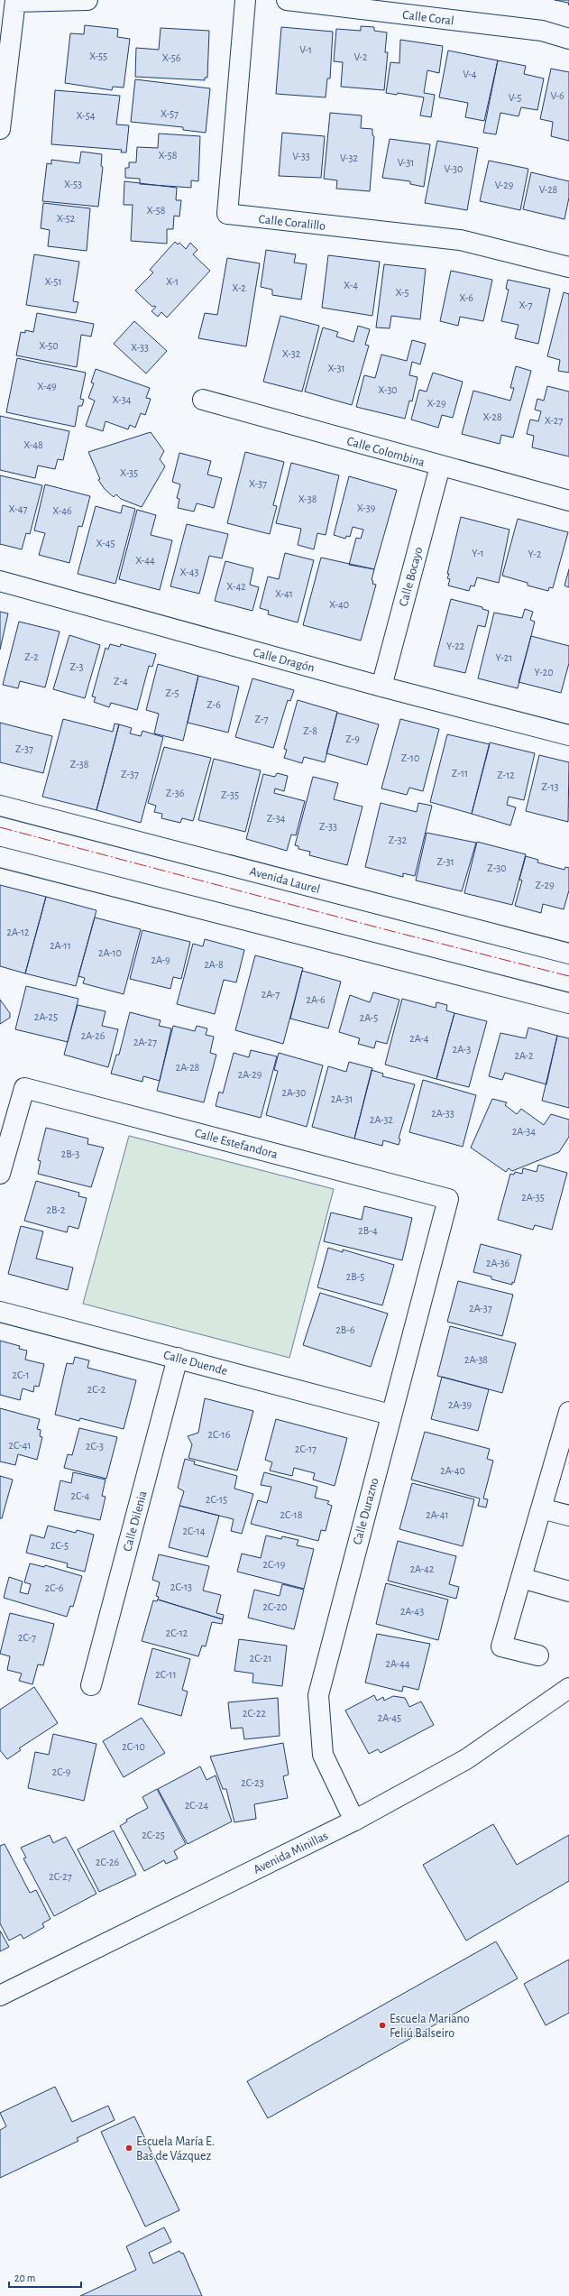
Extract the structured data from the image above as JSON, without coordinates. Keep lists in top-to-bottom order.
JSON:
{
  "streets": {
    "street": [
      "Calle Coral",
      "Calle Coralillo",
      "Calle Colombina",
      "Calle Bocayo",
      "Calle Dragón",
      "Avenida Laurel",
      "Calle Estefandora",
      "Calle Duende",
      "Calle Durazno",
      "Calle Dilenia",
      "Avenida Minillas"
    ]
  },
  "crossings": [
    ["Calle Colombina", "Calle Bocayo"],
    ["Calle Bocayo", "Calle Dragón"],
    ["Calle Estefandora", "Calle Durazno"],
    ["Calle Duende", "Calle Durazno"],
    ["Calle Duende", "Calle Dilenia"],
    ["Calle Durazno", "Avenida Minillas"]
  ],
  "places": ["Escuela Mariano Feliú Balseiro", "Escuela María E. Bas de Vázquez"],
  "house_numbers": [
    "V-1",
    "X-55",
    "V-2",
    "X-56",
    "V-4",
    "V-6",
    "V-5",
    "X-57",
    "X-54",
    "X-58",
    "V-33",
    "V-32",
    "V-31",
    "V-30",
    "X-53",
    "V-29",
    "V-28",
    "X-58",
    "X-52",
    "X-51",
    "X-1",
    "X-4",
    "X-2",
    "X-5",
    "X-6",
    "X-7",
    "X-50",
    "X-33",
    "X-32",
    "X-31",
    "X-49",
    "X-30",
    "X-34",
    "X-29",
    "X-28",
    "X-27",
    "X-48",
    "X-35",
    "X-37",
    "X-38",
    "X-39",
    "X-47",
    "X-46",
    "X-45",
    "Y-1",
    "Y-2",
    "X-44",
    "X-43",
    "X-42",
    "X-41",
    "X-40",
    "Y-22",
    "Z-2",
    "Y-21",
    "Z-3",
    "Y-20",
    "Z-4",
    "Z-5",
    "Z-6",
    "Z-7",
    "Z-8",
    "Z-9",
    "Z-37",
    "Z-10",
    "Z-38",
    "Z-11",
    "Z-37",
    "Z-12",
    "Z-13",
    "Z-36",
    "Z-35",
    "Z-34",
    "Z-33",
    "Z-32",
    "Z-31",
    "Z-30",
    "Z-29",
    "2A-12",
    "2A-11",
    "2A-10",
    "2A-9",
    "2A-8",
    "2A-7",
    "2A-6",
    "2A-25",
    "2A-5",
    "2A-26",
    "2A-4",
    "2A-27",
    "2A-3",
    "2A-2",
    "2A-28",
    "2A-29",
    "2A-30",
    "2A-31",
    "2A-33",
    "2A-32",
    "2A-34",
    "2B-3",
    "2A-35",
    "2B-2",
    "2B-4",
    "2A-36",
    "2B-5",
    "2A-37",
    "2B-6",
    "2A-38",
    "2C-1",
    "2C-2",
    "2A-39",
    "2C-16",
    "2C-41",
    "2C-3",
    "2C-17",
    "2A-40",
    "2C-4",
    "2C-15",
    "2C-18",
    "2A-41",
    "2C-14",
    "2C-5",
    "2C-19",
    "2A-42",
    "2C-13",
    "2C-6",
    "2C-20",
    "2A-43",
    "2C-12",
    "2C-7",
    "2C-21",
    "2A-44",
    "2C-11",
    "2C-22",
    "2A-45",
    "2C-10",
    "2C-9",
    "2C-23",
    "2C-24",
    "2C-25",
    "2C-26",
    "2C-27"
  ],
  "scale_bar": "20 m"
}
